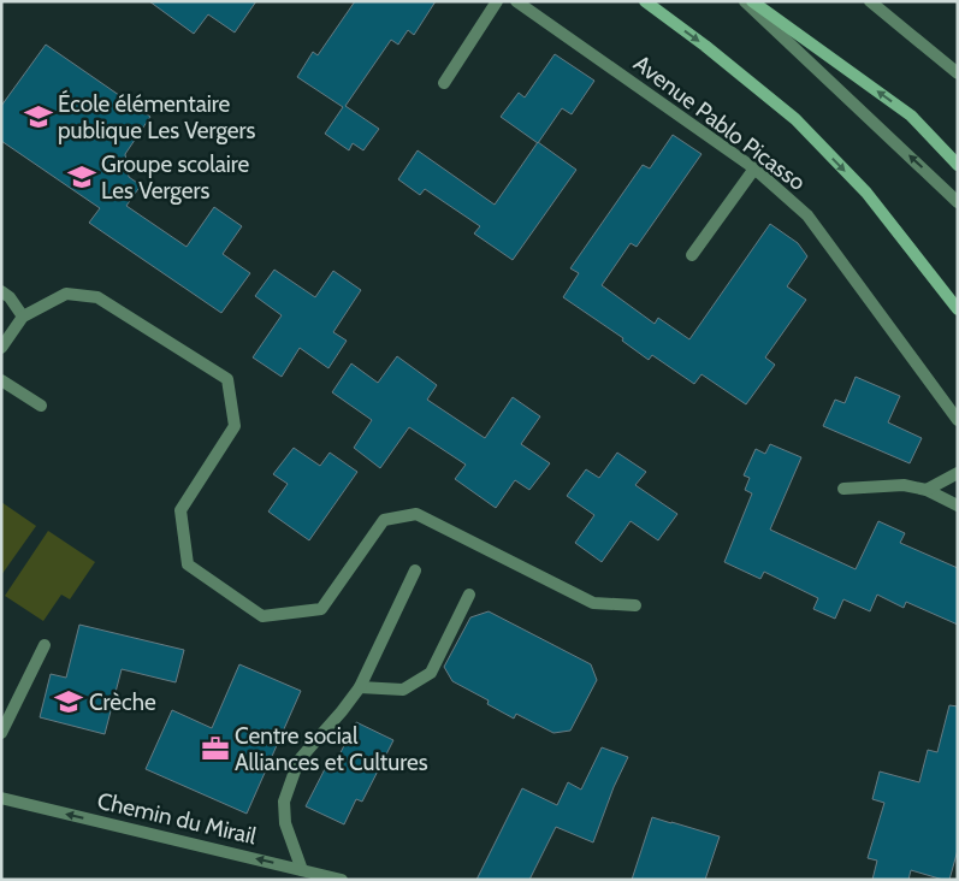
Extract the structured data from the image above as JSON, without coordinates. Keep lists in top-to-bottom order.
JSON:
{
  "streets": {
    "street": ["Avenue Pablo Picasso", "Chemin du Mirail"]
  },
  "one_way": ["Chemin du Mirail"],
  "places": {
    "school or university": ["École élémentaire publique Les Vergers", "Groupe scolaire Les Vergers", "Crèche"],
    "office": ["Centre social Alliances et Cultures"]
  }
}
